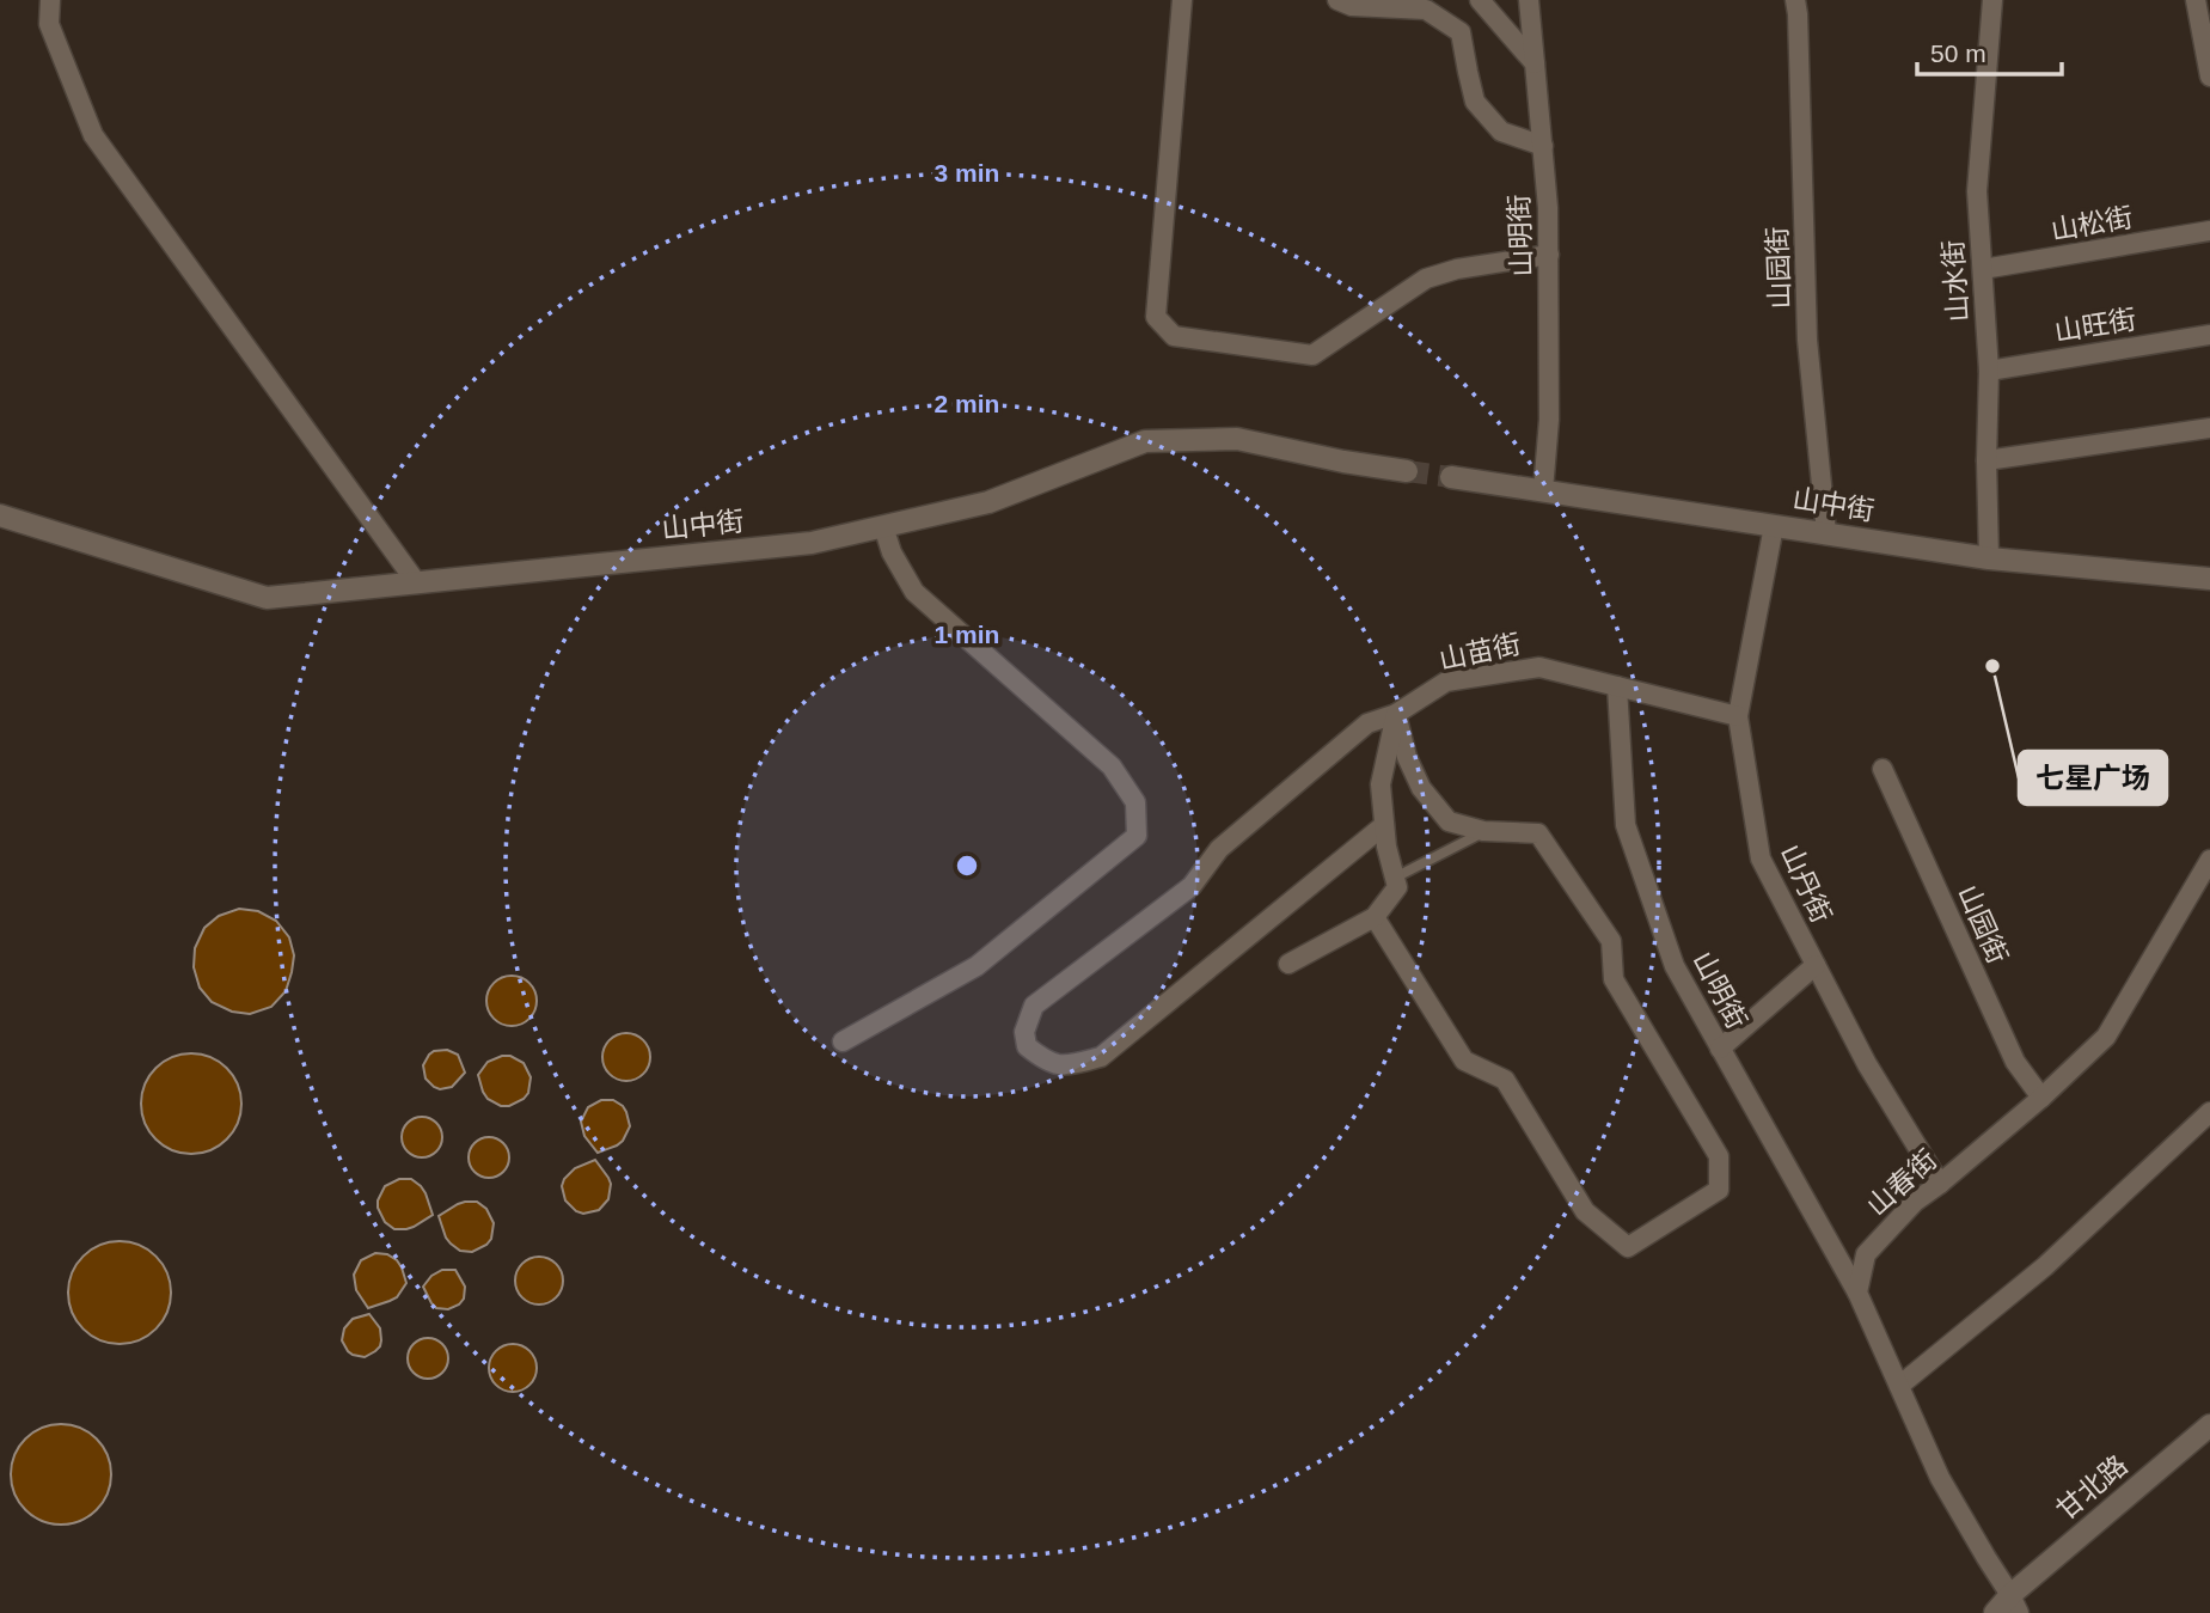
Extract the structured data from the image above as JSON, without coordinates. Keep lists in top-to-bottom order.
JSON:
{
  "streets": {
    "street": [
      "山松街",
      "山明街",
      "山园街",
      "山水街",
      "山旺街",
      "山中街",
      "山苗街",
      "山丹街",
      "山春街",
      "甘北路"
    ]
  },
  "crossings": [
    ["山松街", "山水街"],
    ["山明街", "山中街"],
    ["山明街", "山苗街"],
    ["山明街", "山春街"],
    ["山园街", "山中街"],
    ["山园街", "山春街"],
    ["山水街", "山旺街"],
    ["山水街", "山中街"],
    ["山中街", "山丹街"],
    ["山苗街", "山丹街"],
    ["山丹街", "山春街"]
  ],
  "places": ["七星广场"],
  "scale_bar": "50 m",
  "rings": ["3 min", "2 min", "1 min"]
}
